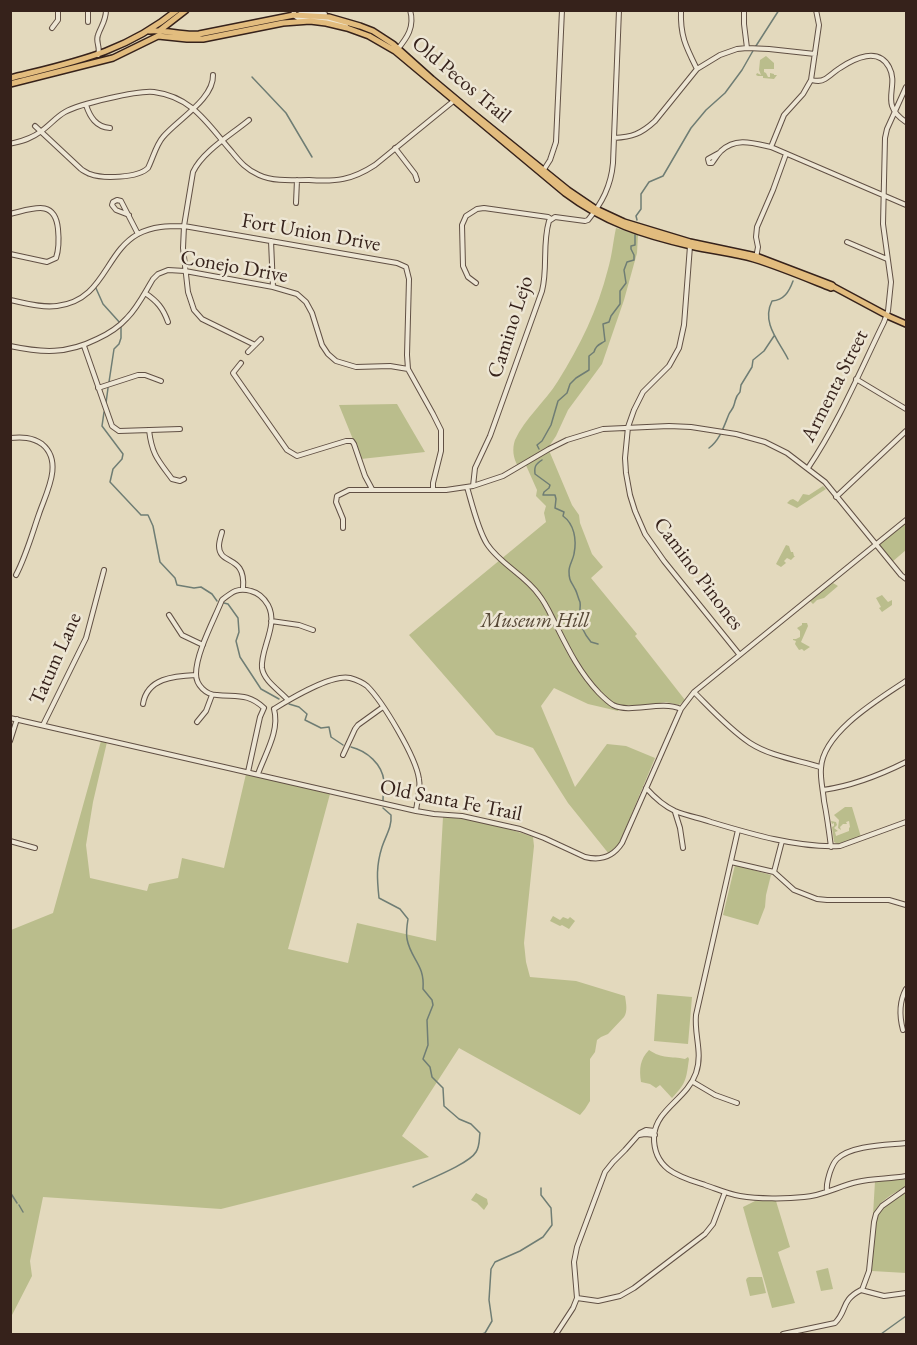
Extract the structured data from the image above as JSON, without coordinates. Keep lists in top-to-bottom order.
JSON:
{
  "streets": {
    "main road": ["Old Pecos Trail"],
    "street": [
      "Fort Union Drive",
      "Conejo Drive",
      "Camino Lejo",
      "Armenta Street",
      "Camino Pinones",
      "Tatum Lane",
      "Old Santa Fe Trail"
    ]
  },
  "crossings": [
    ["Old Pecos Trail", "Armenta Street"],
    ["Old Pecos Trail", "Camino Pinones"],
    ["Fort Union Drive", "Conejo Drive"],
    ["Camino Pinones", "Old Santa Fe Trail"],
    ["Tatum Lane", "Old Santa Fe Trail"]
  ],
  "parks": ["Museum Hill"]
}
